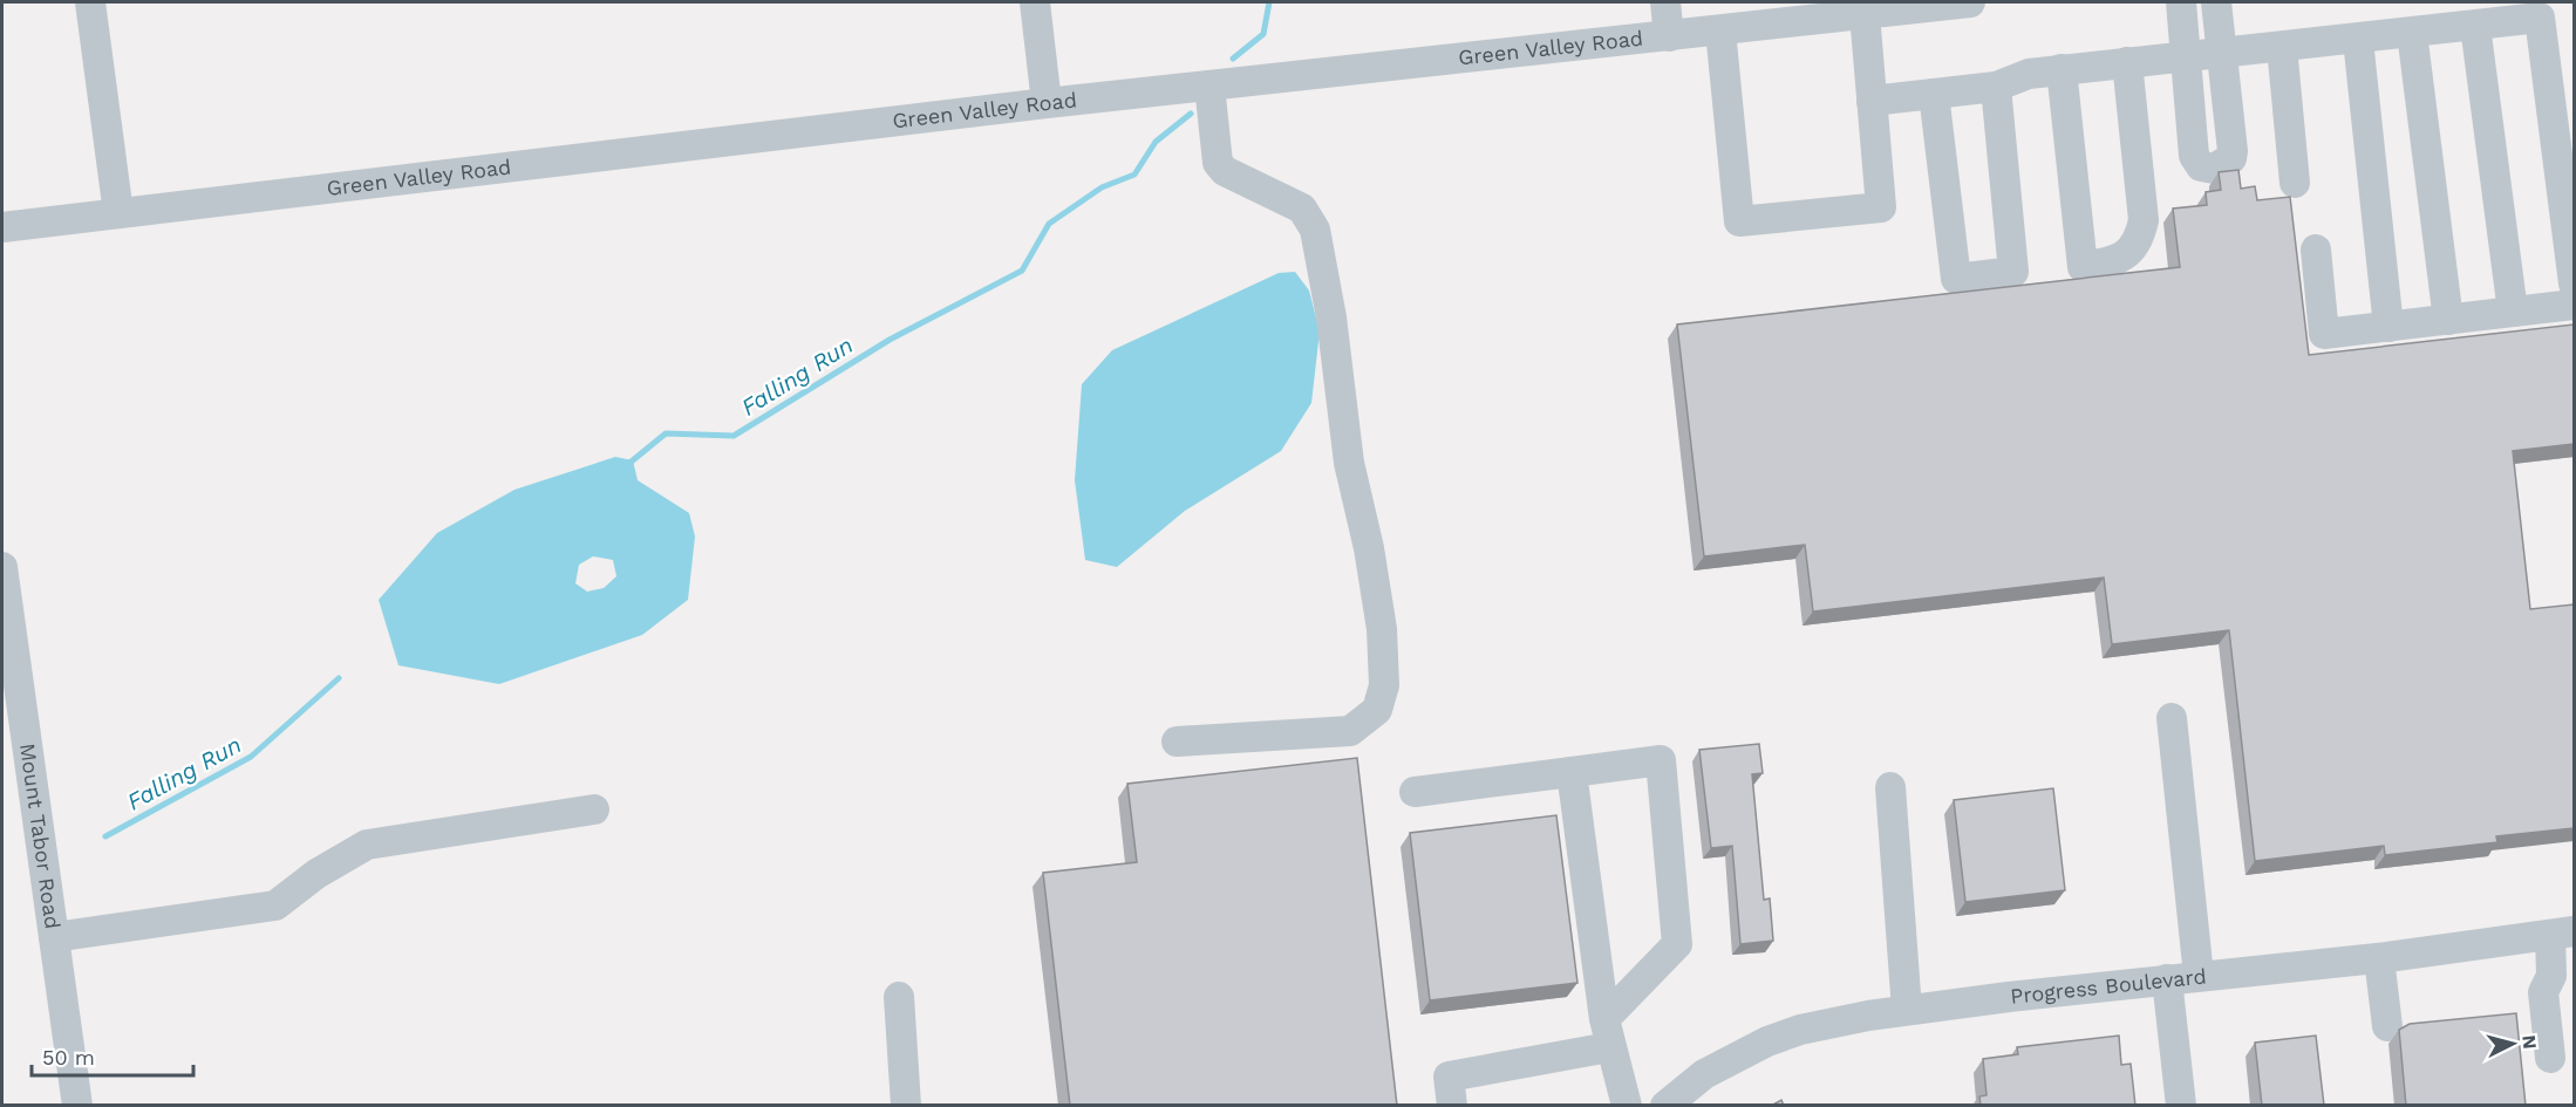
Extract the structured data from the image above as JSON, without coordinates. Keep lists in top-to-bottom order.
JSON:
{
  "streets": {
    "street": ["Green Valley Road", "Mount Tabor Road", "Progress Boulevard"]
  },
  "water": ["Falling Run"],
  "scale_bar": "50 m",
  "north": "right"
}
